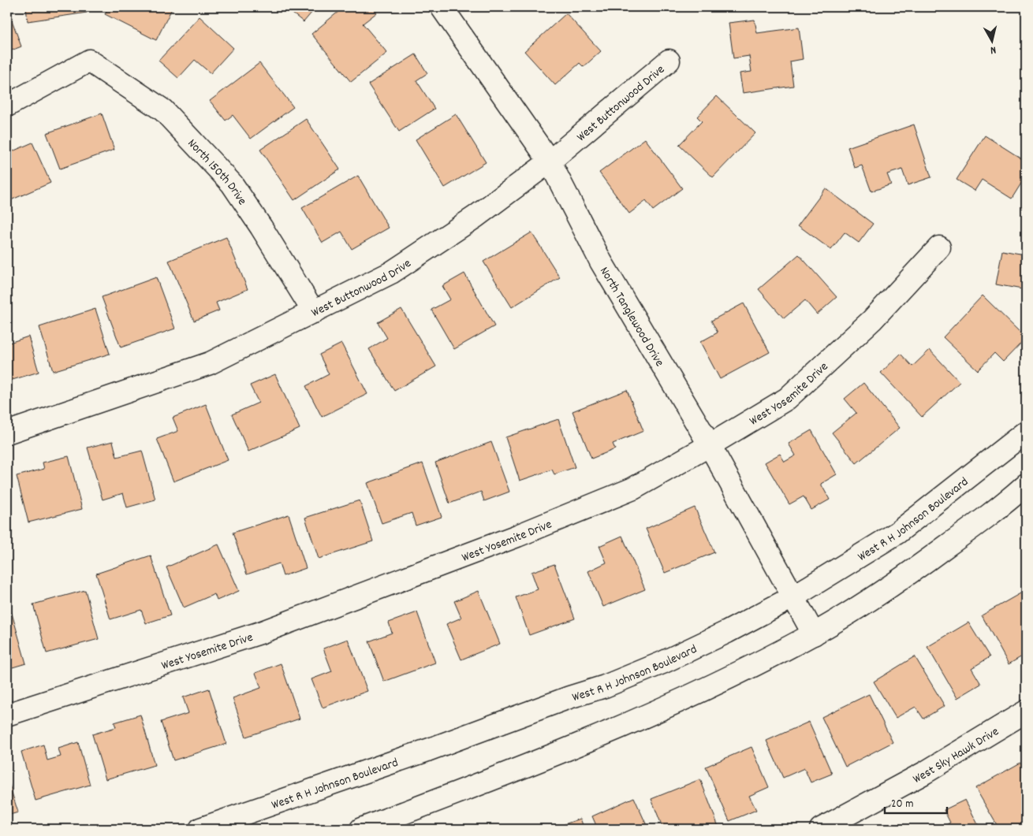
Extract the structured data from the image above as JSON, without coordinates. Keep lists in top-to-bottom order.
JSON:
{
  "streets": {
    "street": [
      "West Buttonwood Drive",
      "North 150th Drive",
      "North Tanglewood Drive",
      "West Yosemite Drive",
      "West R H Johnson Boulevard",
      "West Sky Hawk Drive"
    ]
  },
  "crossings": [
    ["West Buttonwood Drive", "North 150th Drive"],
    ["West Buttonwood Drive", "North Tanglewood Drive"],
    ["North Tanglewood Drive", "West Yosemite Drive"],
    ["North Tanglewood Drive", "West R H Johnson Boulevard"]
  ],
  "scale_bar": "20 m",
  "north": "bottom"
}
